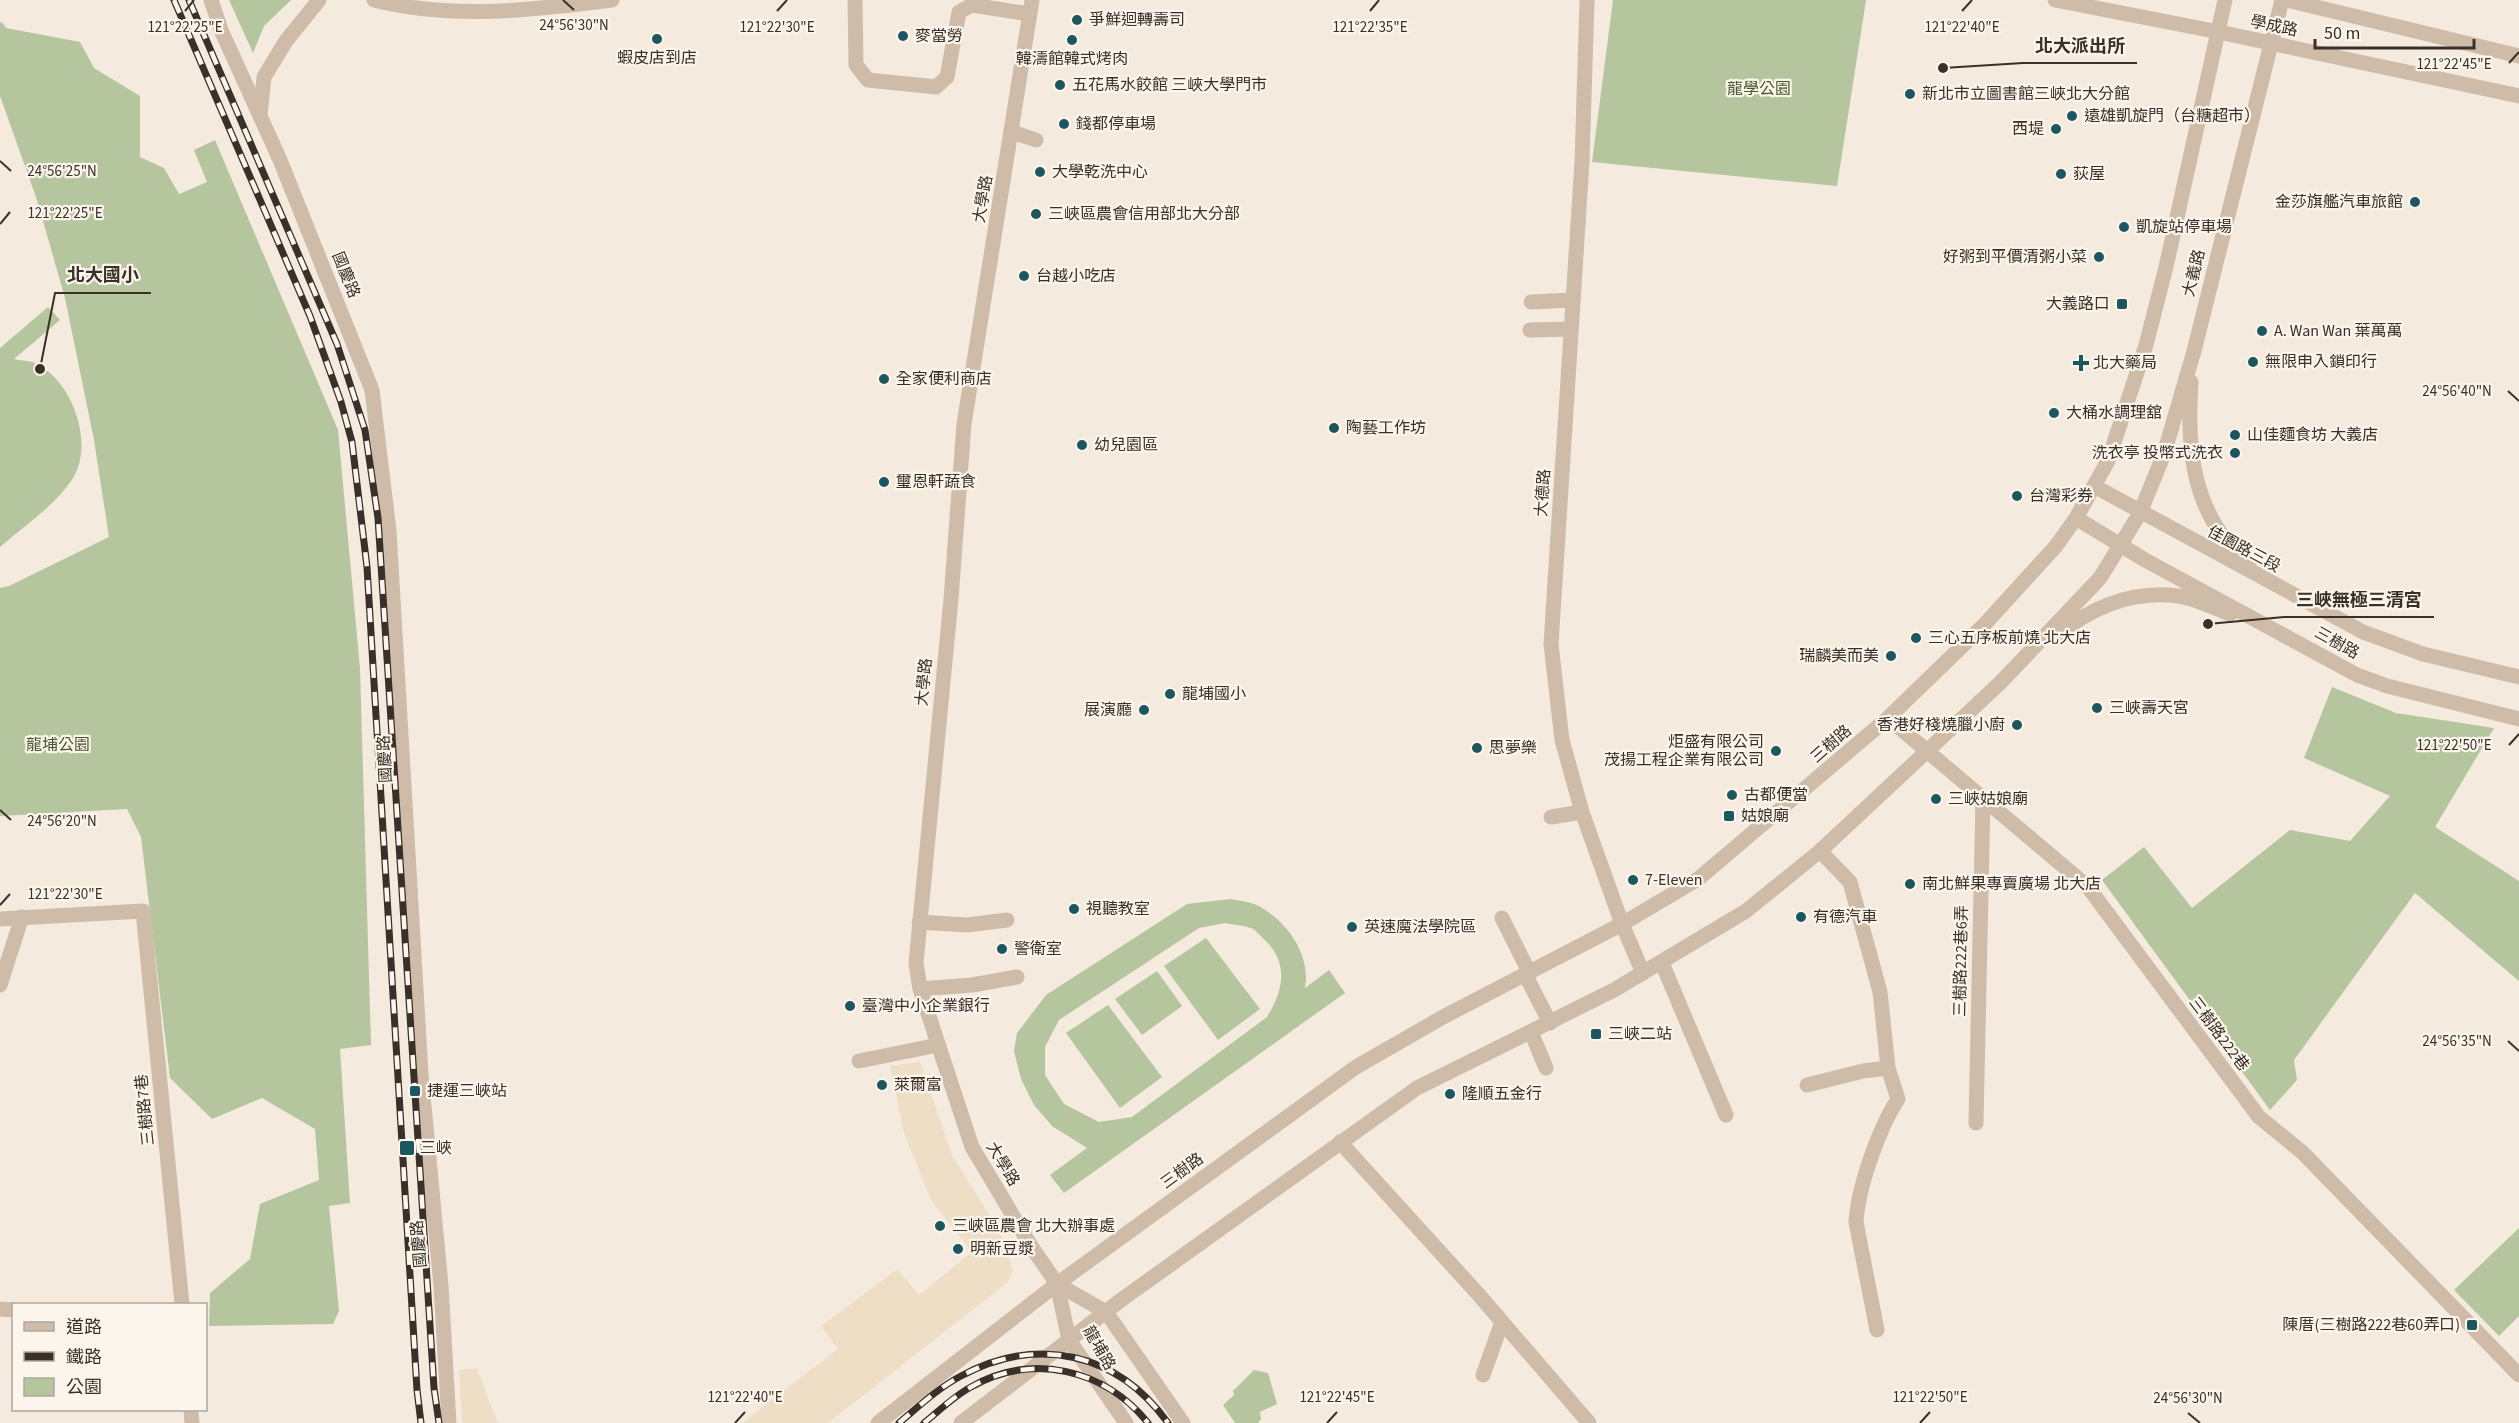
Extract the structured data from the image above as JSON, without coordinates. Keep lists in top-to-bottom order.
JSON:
{
  "streets": {
    "street": [
      "學成路",
      "大學路",
      "大義路",
      "國慶路",
      "大德路",
      "佳園路三段",
      "三樹路",
      "三樹路222巷6弄",
      "三樹路222巷",
      "三樹路7巷",
      "龍埔路"
    ]
  },
  "crossings": [
    ["學成路", "大義路"],
    ["大學路", "三樹路"],
    ["大學路", "龍埔路"],
    ["大義路", "佳園路三段"],
    ["大義路", "三樹路"],
    ["大德路", "三樹路"],
    ["三樹路", "三樹路222巷"],
    ["三樹路", "龍埔路"],
    ["三樹路222巷6弄", "三樹路222巷"]
  ],
  "parks": ["龍學公園", "龍埔公園"],
  "places": {
    "other": [
      "爭鮮迴轉壽司",
      "麥當勞",
      "蝦皮店到店",
      "韓濤館韓式烤肉",
      "北大派出所",
      "五花馬水餃館 三峽大學門市",
      "新北市立圖書館三峽北大分館",
      "遠雄凱旋門（台糖超市）",
      "錢都停車場",
      "西堤",
      "大學乾洗中心",
      "荻屋",
      "金莎旗艦汽車旅館",
      "三峽區農會信用部北大分部",
      "凱旋站停車場",
      "好粥到平價清粥小菜",
      "台越小吃店",
      "A. Wan Wan 葉萬萬",
      "無限申入鎖印行",
      "北大國小",
      "全家便利商店",
      "大桶水調理舘",
      "陶藝工作坊",
      "山佳麵食坊 大義店",
      "幼兒園區",
      "洗衣亭 投幣式洗衣",
      "璽恩軒蔬食",
      "台灣彩券",
      "三峽無極三清宮",
      "三心五序板前燒 北大店",
      "瑞麟美而美",
      "龍埔國小",
      "三峽壽天宮",
      "展演廳",
      "香港好棧燒臘小廚",
      "思夢樂",
      "炬盛有限公司 茂揚工程企業有限公司",
      "古都便當",
      "三峽姑娘廟",
      "7-Eleven",
      "南北鮮果專賣廣場 北大店",
      "視聽教室",
      "有德汽車",
      "英速魔法學院區",
      "警衛室",
      "臺灣中小企業銀行",
      "萊爾富",
      "隆順五金行",
      "三峽區農會 北大辦事處",
      "明新豆漿"
    ],
    "transit": [
      "大義路口",
      "姑娘廟",
      "三峽二站",
      "捷運三峽站",
      "三峽",
      "陳厝(三樹路222巷60弄口)"
    ],
    "health": ["北大藥局"]
  },
  "legend": ["道路", "鐵路", "公園"],
  "scale_bar": "50 m",
  "coordinates": [
    "24°56'30\"N",
    "121°22'35\"E",
    "121°22'40\"E",
    "121°22'25\"E",
    "121°22'30\"E",
    "121°22'45\"E",
    "24°56'25\"N",
    "24°56'40\"N",
    "121°22'50\"E",
    "24°56'20\"N",
    "24°56'35\"N"
  ]
}
